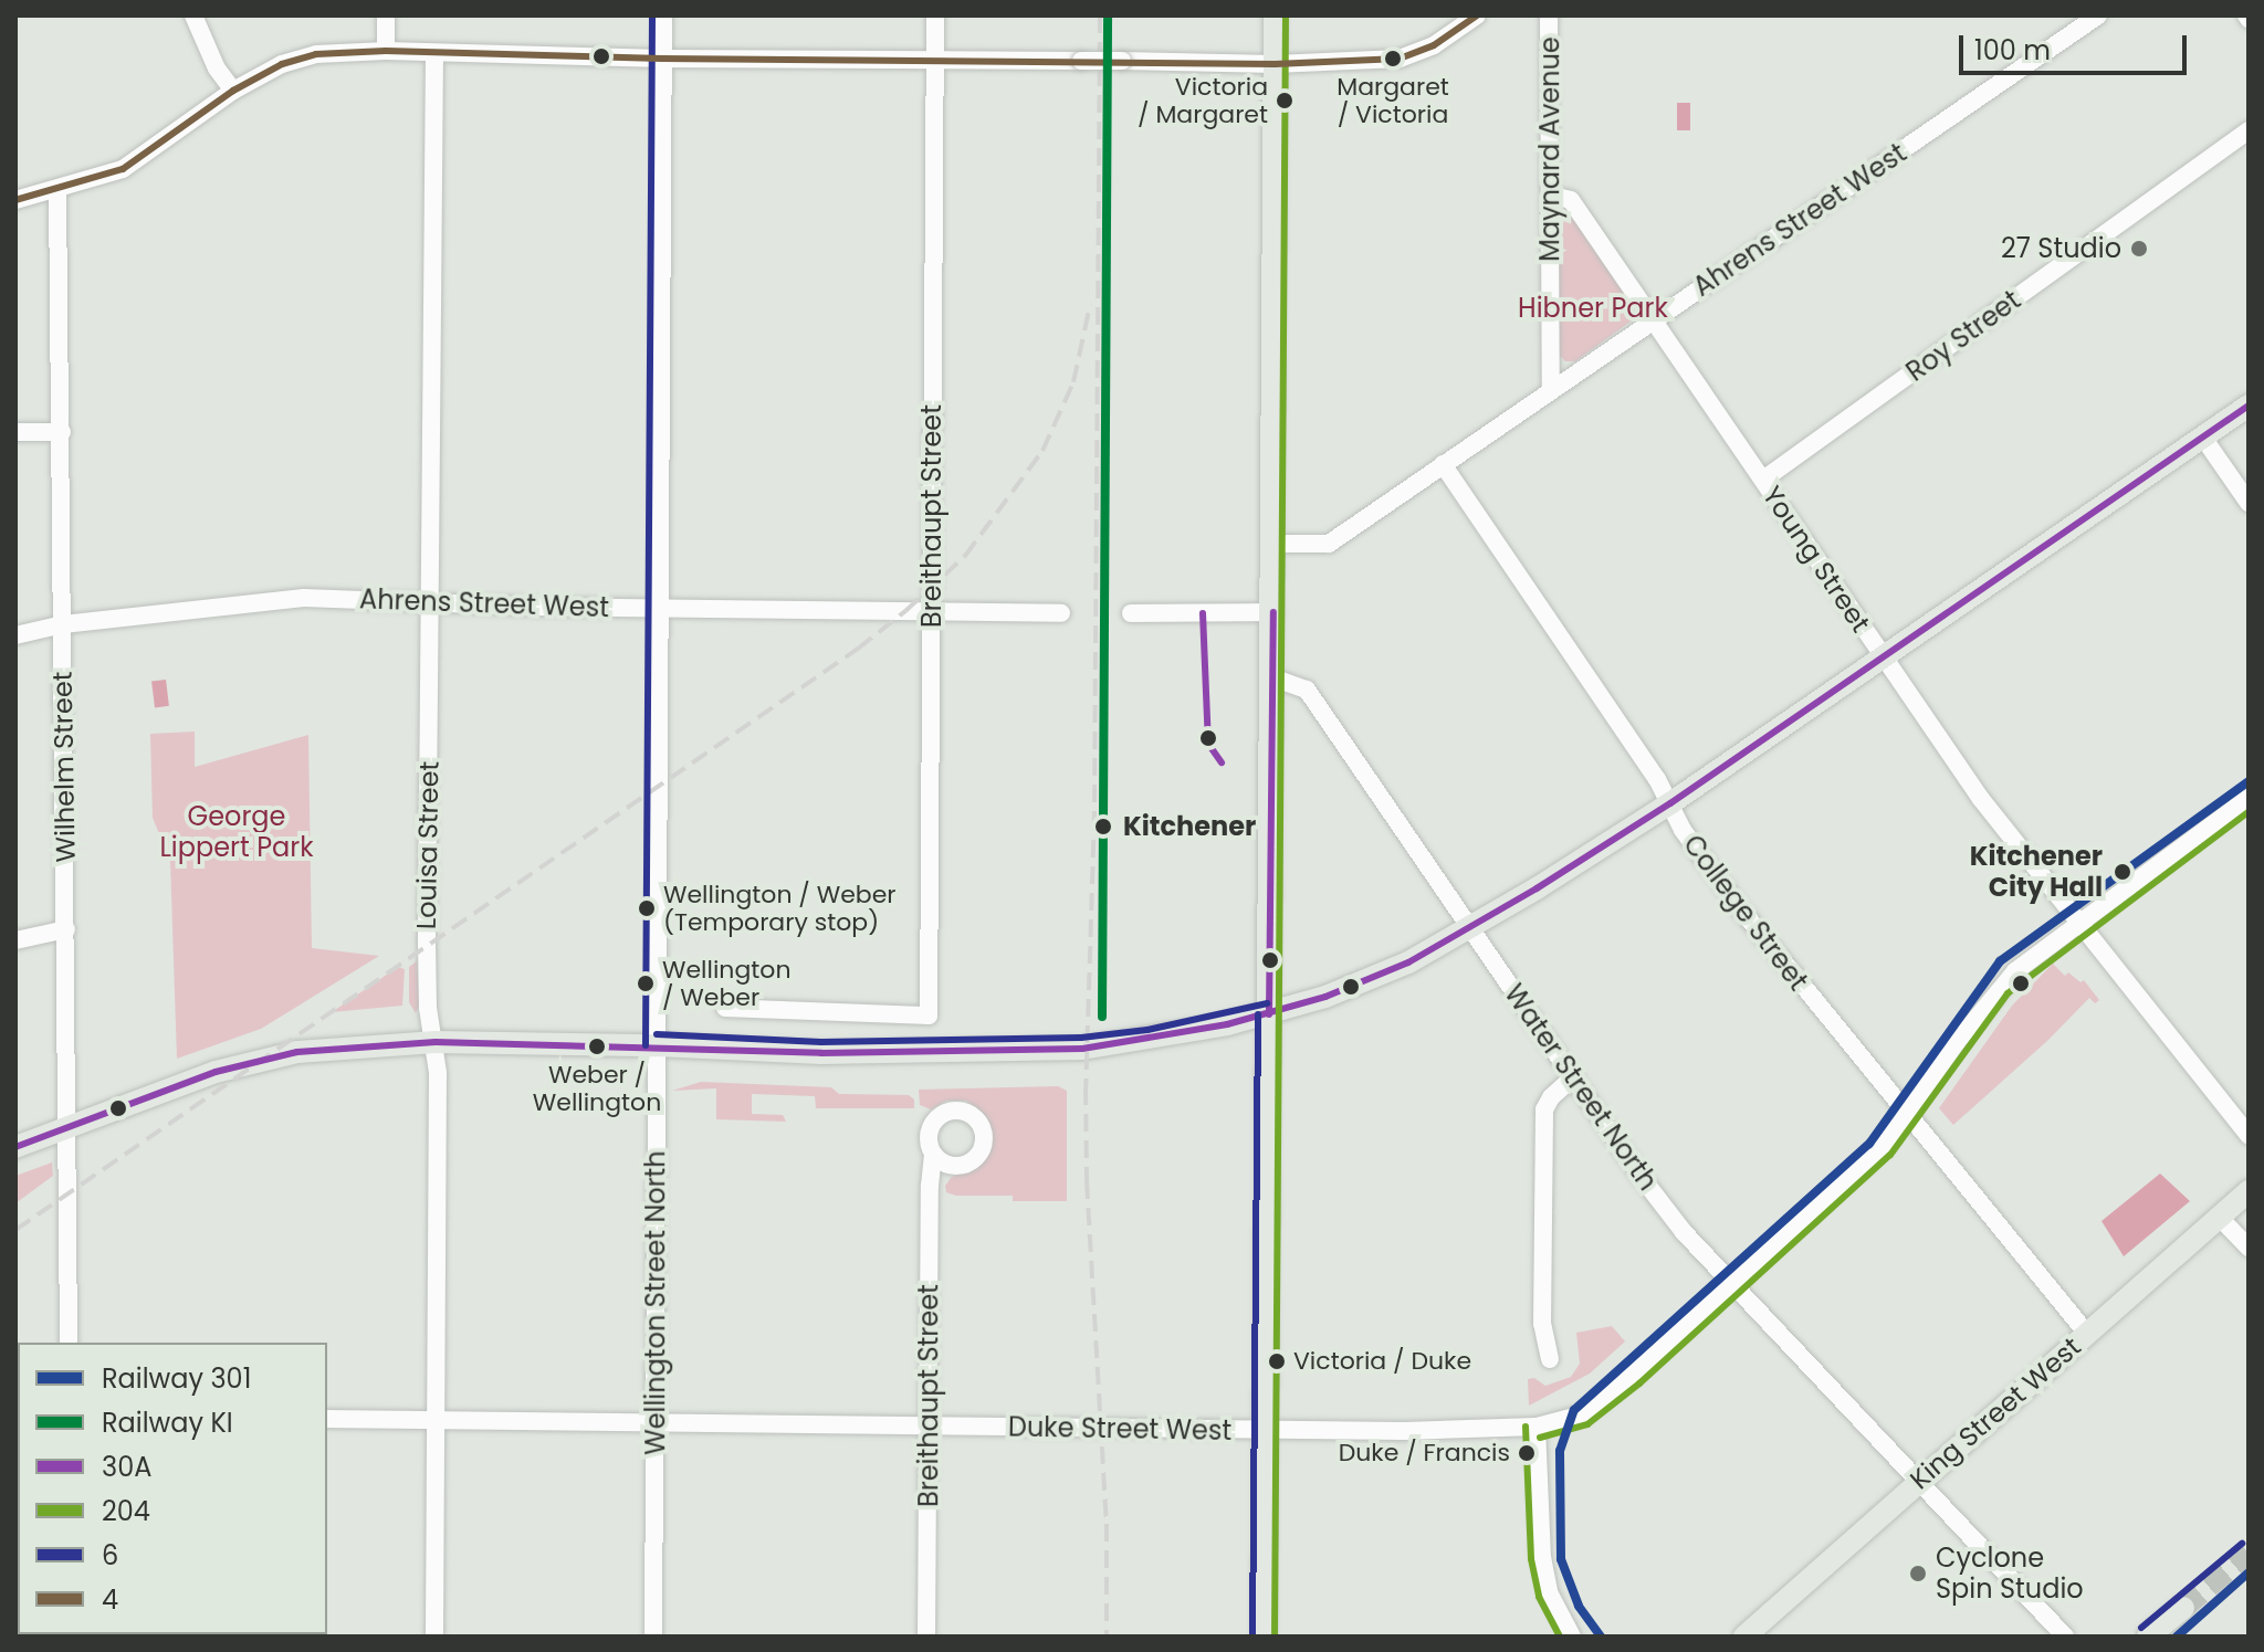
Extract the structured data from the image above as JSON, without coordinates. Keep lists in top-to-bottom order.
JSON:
{
  "streets": {
    "main road": ["King Street West"],
    "street": [
      "Maynard Avenue",
      "Ahrens Street West",
      "Roy Street",
      "Breithaupt Street",
      "Young Street",
      "Wilhelm Street",
      "Louisa Street",
      "College Street",
      "Water Street North",
      "Wellington Street North",
      "Duke Street West"
    ]
  },
  "crossings": [
    ["Maynard Avenue", "Ahrens Street West"],
    ["Maynard Avenue", "Young Street"],
    ["Ahrens Street West", "Breithaupt Street"],
    ["Ahrens Street West", "Young Street"],
    ["Ahrens Street West", "Wilhelm Street"],
    ["Ahrens Street West", "Louisa Street"],
    ["Ahrens Street West", "College Street"],
    ["Ahrens Street West", "Wellington Street North"],
    ["Roy Street", "Young Street"],
    ["Breithaupt Street", "Duke Street West"],
    ["Young Street", "Duke Street West"],
    ["Louisa Street", "Duke Street West"],
    ["College Street", "King Street West"],
    ["College Street", "Duke Street West"],
    ["Water Street North", "King Street West"],
    ["Water Street North", "Duke Street West"],
    ["Wellington Street North", "Duke Street West"]
  ],
  "parks": ["Hibner Park", "George Lippert Park"],
  "places": [
    "Margaret / Victoria",
    "Victoria / Margaret",
    "27 Studio",
    "Kitchener",
    "Kitchener City Hall",
    "Wellington / Weber (Temporary stop)",
    "Wellington / Weber",
    "Weber / Wellington",
    "Victoria / Duke",
    "Duke / Francis",
    "Cyclone Spin Studio"
  ],
  "lines": [
    "rail line KI",
    "transit line 204",
    "transit line 6",
    "transit line 4",
    "transit line 30A",
    "rail line 301"
  ],
  "legend": [
    "Railway 301",
    "Railway KI",
    "30A",
    "204",
    "6",
    "4"
  ],
  "scale_bar": "100 m"
}
